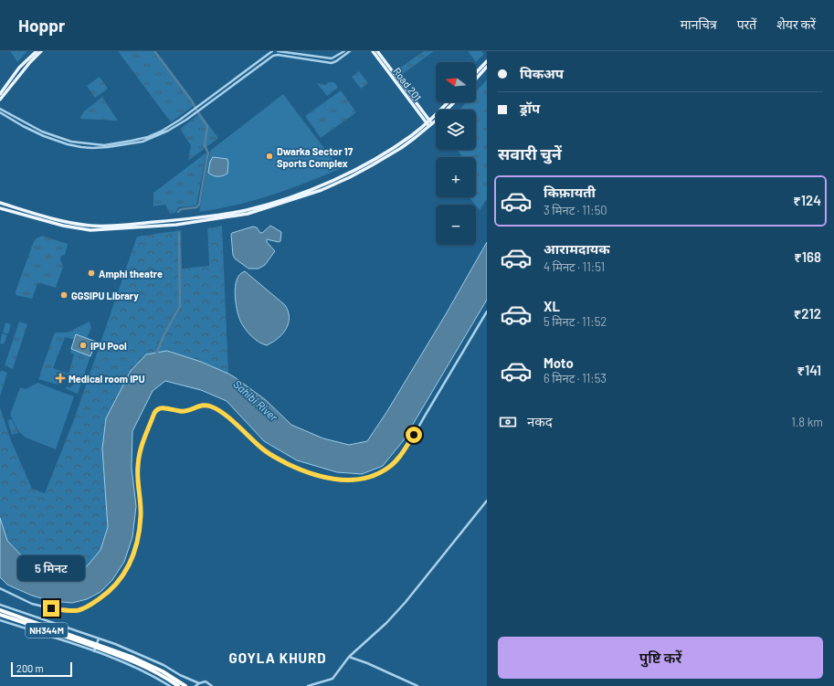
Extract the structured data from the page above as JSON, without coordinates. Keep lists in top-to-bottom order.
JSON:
{
  "streets": {
    "highway": ["NH344M"],
    "main road": ["Road 201"]
  },
  "districts": ["GOYLA KHURD"],
  "water": ["Sahibi River"],
  "places": {
    "other": [
      "Dwarka Sector 17 Sports Complex",
      "Amphi theatre",
      "GGSIPU Library",
      "IPU Pool"
    ],
    "health": ["Medical room IPU"]
  },
  "scale_bar": "200 m",
  "north": "left",
  "page": {
    "header": "Hoppr",
    "nav": ["मानचित्र", "परतें", "शेयर करें"],
    "banner": ["पिकअप", "ड्रॉप"],
    "map_buttons": ["+", "−"],
    "heading": "सवारी चुनें",
    "list": [
      {
        "name": "किफ़ायती",
        "note": "3 मिनट · 11:50",
        "value": "₹124"
      },
      {
        "name": "आरामदायक",
        "note": "4 मिनट · 11:51",
        "value": "₹168"
      },
      {
        "name": "XL",
        "note": "5 मिनट · 11:52",
        "value": "₹212"
      },
      {
        "name": "Moto",
        "note": "6 मिनट · 11:53",
        "value": "₹141"
      }
    ],
    "pay": ["नकद", "1.8 km"],
    "bubble": "5 मिनट",
    "buttons": "पुष्टि करें",
    "scale": "200 m"
  }
}
